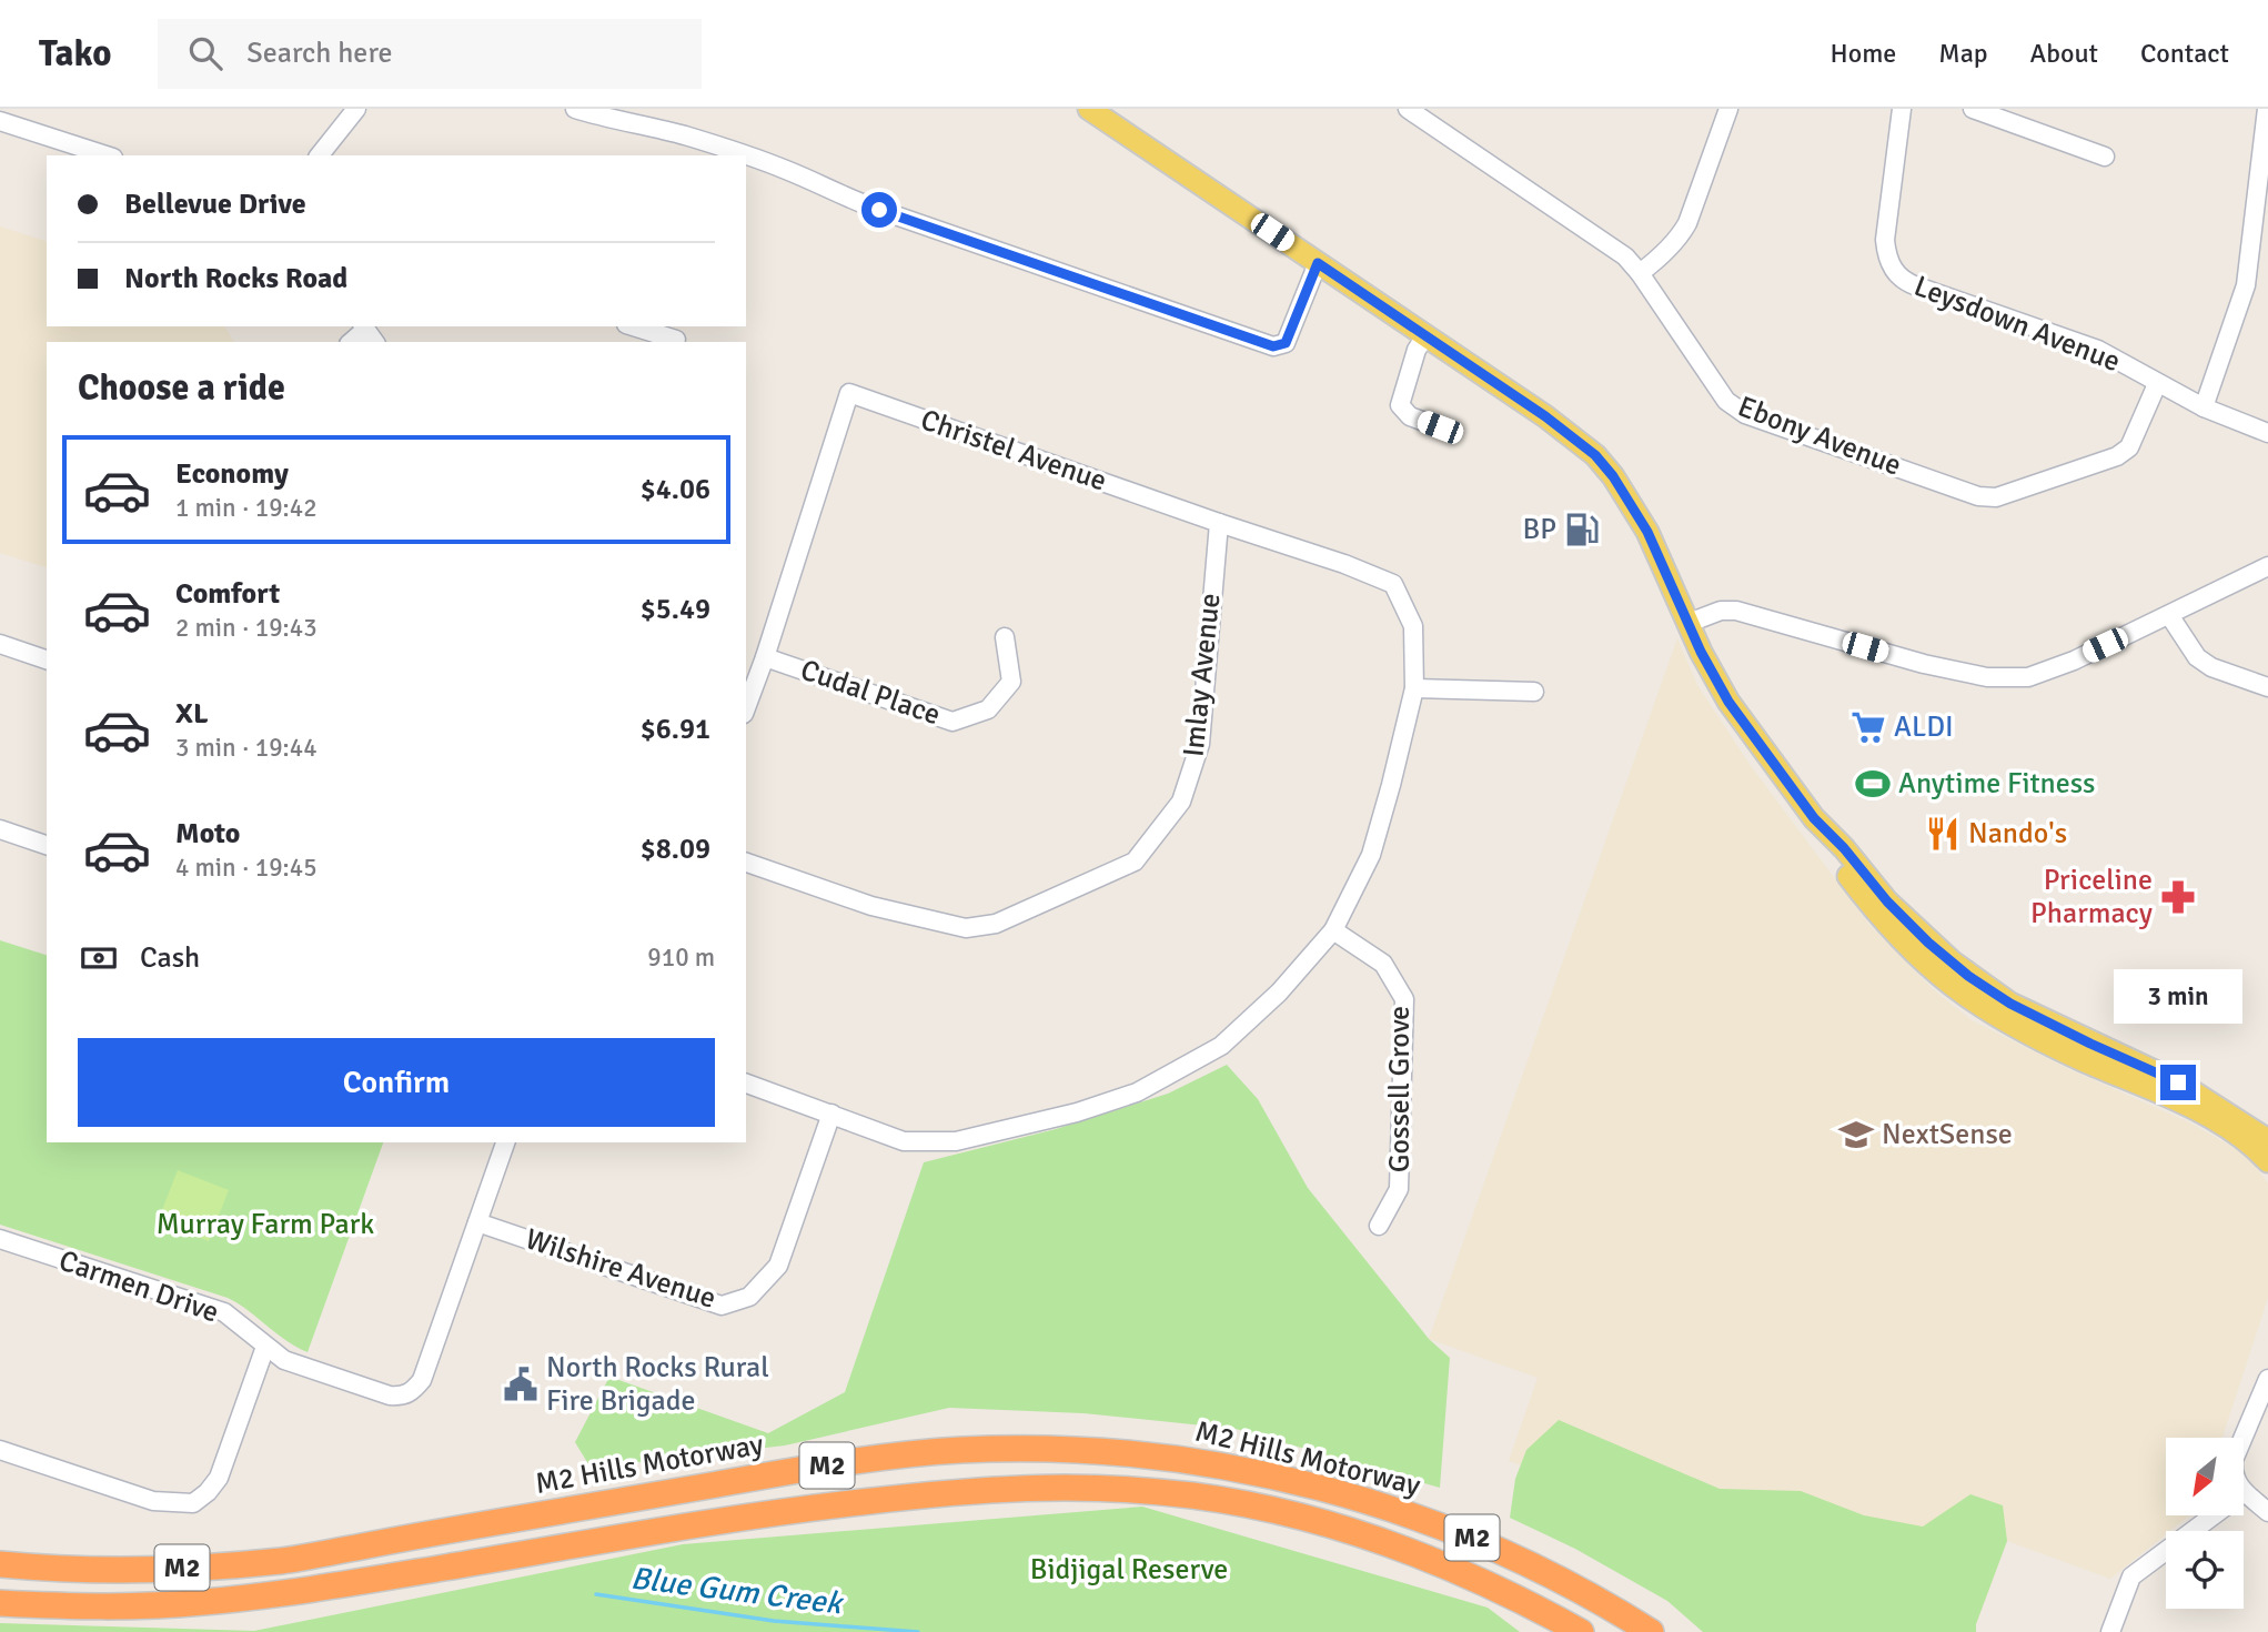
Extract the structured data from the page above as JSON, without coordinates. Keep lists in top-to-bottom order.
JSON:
{
  "streets": {
    "highway": ["M2 Hills Motorway", "M2"],
    "street": [
      "Leysdown Avenue",
      "Ebony Avenue",
      "Christel Avenue",
      "Imlay Avenue",
      "Cudal Place",
      "Gossell Grove",
      "Wilshire Avenue",
      "Carmen Drive"
    ]
  },
  "crossings": [
    ["Leysdown Avenue", "Ebony Avenue"],
    ["Christel Avenue", "Imlay Avenue"],
    ["Christel Avenue", "Cudal Place"],
    ["Christel Avenue", "Gossell Grove"],
    ["Christel Avenue", "Wilshire Avenue"],
    ["Wilshire Avenue", "Carmen Drive"]
  ],
  "water": ["Blue Gum Creek"],
  "parks": ["Murray Farm Park", "Bidjigal Reserve"],
  "places": {
    "fuel station": ["BP"],
    "supermarket": ["ALDI"],
    "sports": ["Anytime Fitness"],
    "restaurant": ["Nando's"],
    "pharmacy": ["Priceline Pharmacy"],
    "school or university": ["NextSense"],
    "public building": ["North Rocks Rural Fire Brigade"]
  },
  "north": "bottom left",
  "page": {
    "header": "Tako",
    "search": "Search here",
    "nav": [
      "Home",
      "Map",
      "About",
      "Contact"
    ],
    "banner": ["Bellevue Drive", "North Rocks Road"],
    "heading": "Choose a ride",
    "list": [
      {
        "name": "Economy",
        "note": "1 min · 19:42",
        "value": "$4.06"
      },
      {
        "name": "Comfort",
        "note": "2 min · 19:43",
        "value": "$5.49"
      },
      {
        "name": "XL",
        "note": "3 min · 19:44",
        "value": "$6.91"
      },
      {
        "name": "Moto",
        "note": "4 min · 19:45",
        "value": "$8.09"
      }
    ],
    "pay": ["Cash", "910 m"],
    "bubble": "3 min",
    "buttons": "Confirm"
  }
}
